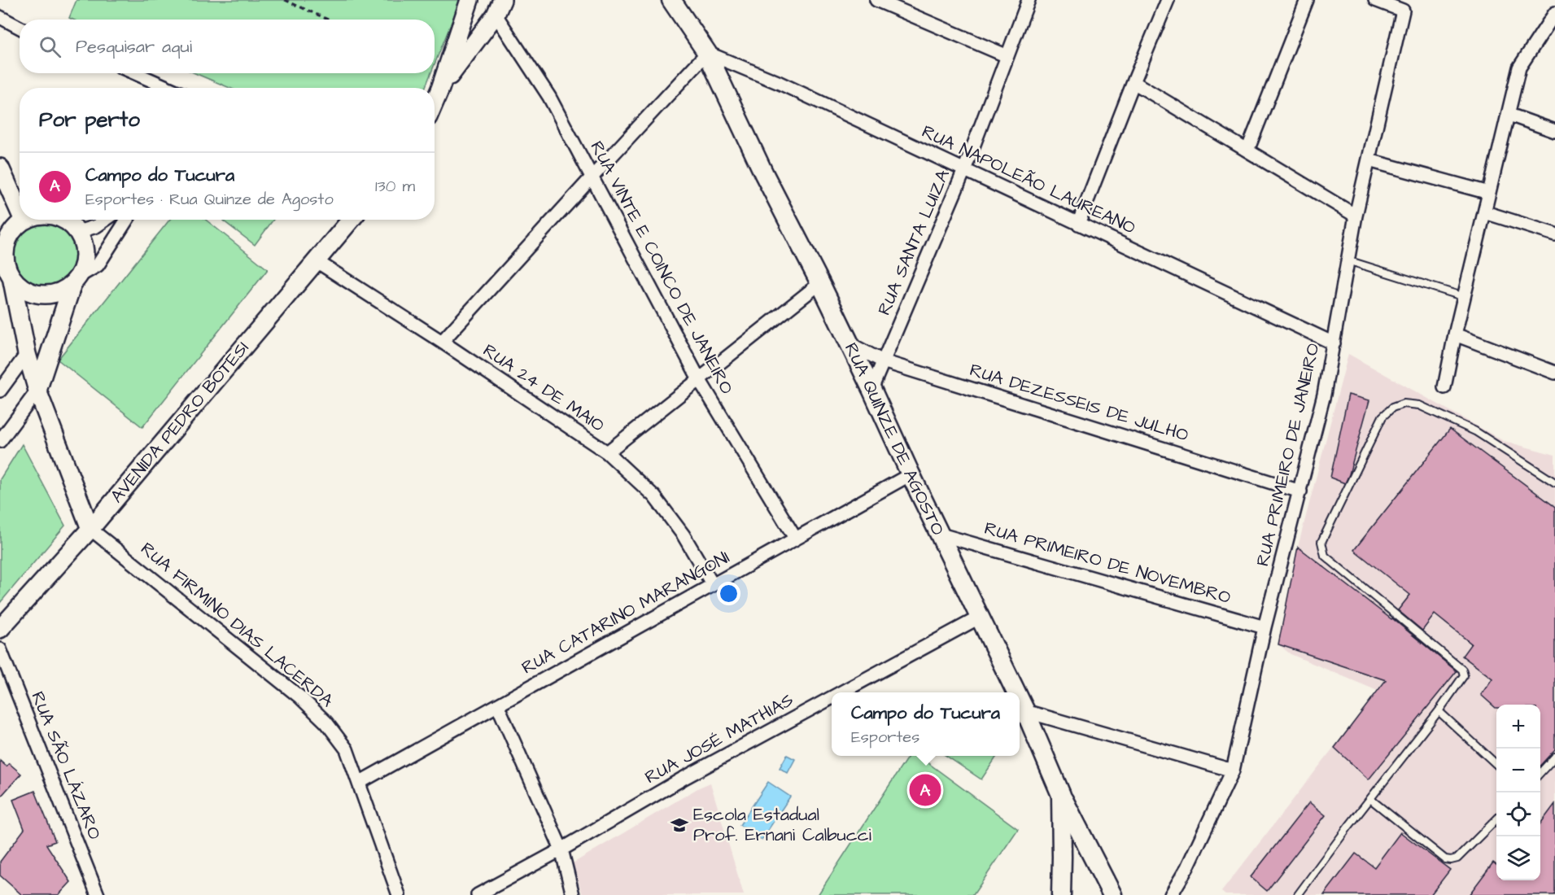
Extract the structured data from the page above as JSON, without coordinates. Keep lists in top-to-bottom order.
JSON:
{
  "streets": {
    "main road": ["AVENIDA PEDRO BOTESI", "RUA QUINZE DE AGOSTO"],
    "street": [
      "RUA NAPOLEÃO LAUREANO",
      "RUA SANTA LUIZA",
      "RUA VINTE E COINCO DE JANEIRO",
      "RUA 24 DE MAIO",
      "RUA DEZESSEIS DE JULHO",
      "RUA PRIMEIRO DE JANEIRO",
      "RUA PRIMEIRO DE NOVEMBRO",
      "RUA CATARINO MARANGONI",
      "RUA FIRMINO DIAS LACERDA",
      "RUA JOSÉ MATHIAS",
      "RUA SÃO LÁZARO"
    ]
  },
  "crossings": [
    ["RUA NAPOLEÃO LAUREANO", "RUA SANTA LUIZA"],
    ["RUA NAPOLEÃO LAUREANO", "RUA QUINZE DE AGOSTO"],
    ["RUA NAPOLEÃO LAUREANO", "RUA PRIMEIRO DE JANEIRO"],
    ["RUA SANTA LUIZA", "RUA DEZESSEIS DE JULHO"],
    ["RUA SANTA LUIZA", "RUA QUINZE DE AGOSTO"],
    ["RUA VINTE E COINCO DE JANEIRO", "RUA CATARINO MARANGONI"],
    ["RUA 24 DE MAIO", "AVENIDA PEDRO BOTESI"],
    ["RUA 24 DE MAIO", "RUA CATARINO MARANGONI"],
    ["RUA DEZESSEIS DE JULHO", "RUA QUINZE DE AGOSTO"],
    ["RUA DEZESSEIS DE JULHO", "RUA PRIMEIRO DE JANEIRO"],
    ["AVENIDA PEDRO BOTESI", "RUA FIRMINO DIAS LACERDA"],
    ["RUA QUINZE DE AGOSTO", "RUA PRIMEIRO DE NOVEMBRO"],
    ["RUA QUINZE DE AGOSTO", "RUA CATARINO MARANGONI"],
    ["RUA QUINZE DE AGOSTO", "RUA JOSÉ MATHIAS"],
    ["RUA PRIMEIRO DE JANEIRO", "RUA PRIMEIRO DE NOVEMBRO"],
    ["RUA CATARINO MARANGONI", "RUA FIRMINO DIAS LACERDA"]
  ],
  "places": {
    "school or university": ["Escola Estadual Prof. Ernani Calbucci"]
  },
  "page": {
    "search": "Pesquisar aqui",
    "heading": "Por perto",
    "list": [
      {
        "mark": "A",
        "name": "Campo do Tucura",
        "note": "Esportes · Rua Quinze de Agosto",
        "value": "130 m"
      }
    ],
    "popup": ["Campo do Tucura", "Esportes"],
    "map_buttons": ["+", "−"],
    "pins": "A"
  }
}
